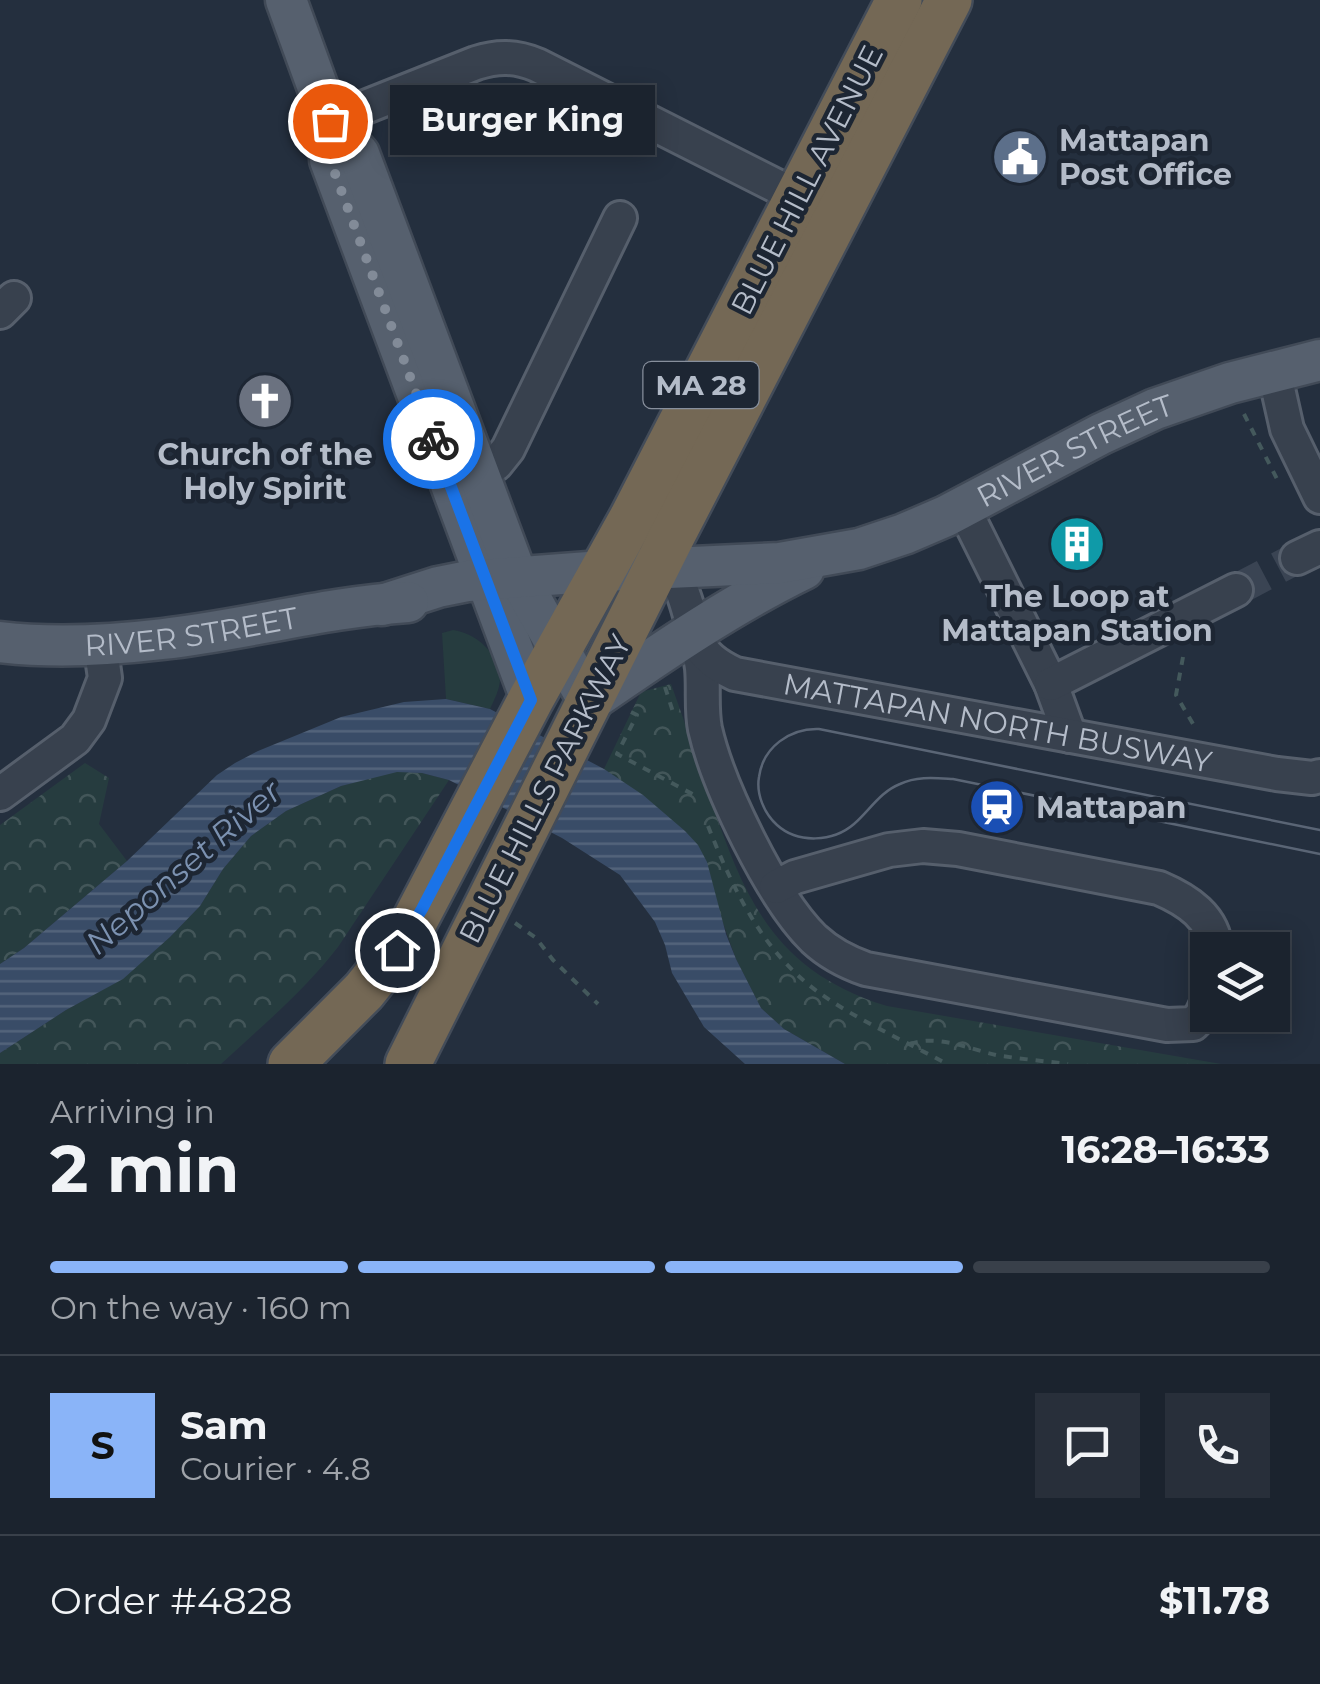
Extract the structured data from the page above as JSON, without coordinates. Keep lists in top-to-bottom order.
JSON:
{
  "streets": {
    "highway": ["BLUE HILL AVENUE", "MA 28", "BLUE HILLS PARKWAY"],
    "main road": ["RIVER STREET"],
    "street": ["MATTAPAN NORTH BUSWAY"]
  },
  "crossings": [
    ["BLUE HILL AVENUE", "RIVER STREET"],
    ["BLUE HILL AVENUE", "BLUE HILLS PARKWAY"],
    ["RIVER STREET", "MATTAPAN NORTH BUSWAY"],
    ["RIVER STREET", "BLUE HILLS PARKWAY"]
  ],
  "water": ["Neponset River"],
  "places": {
    "other": ["Burger King"],
    "public building": ["Mattapan Post Office"],
    "church": ["Church of the Holy Spirit"],
    "building": ["The Loop at Mattapan Station"],
    "station": ["Mattapan"]
  },
  "page": {
    "bubble": "Burger King",
    "heading": ["2 min", "Arriving in", "16:28–16:33"],
    "panel": [
      "Sam",
      "Courier · 4.8",
      "Order #4828",
      "$11.78"
    ],
    "bar": "On the way · 160 m",
    "round": "S"
  }
}
